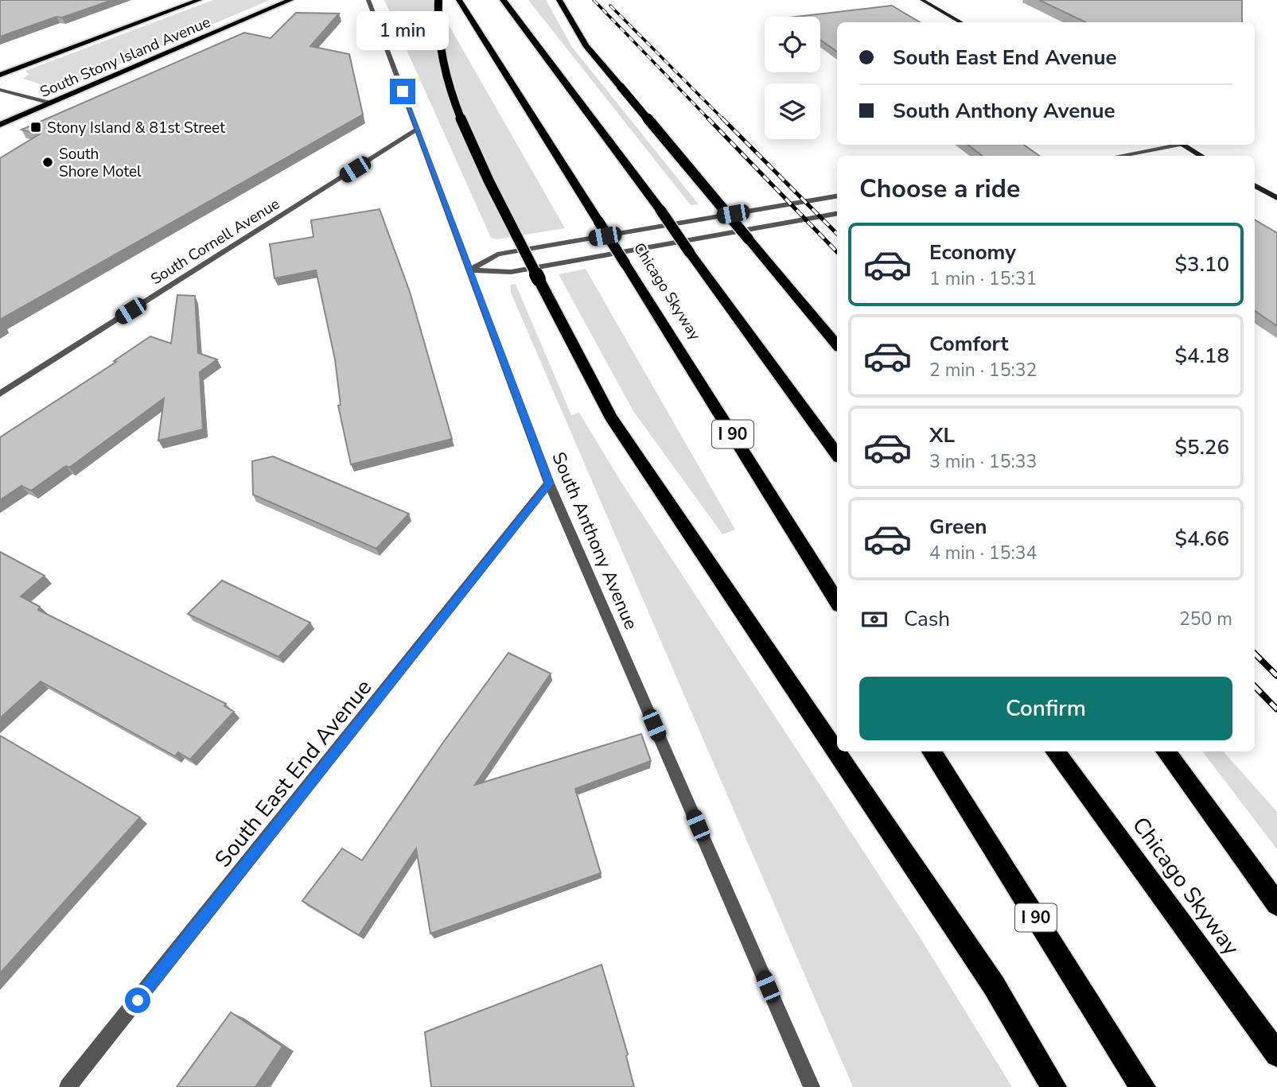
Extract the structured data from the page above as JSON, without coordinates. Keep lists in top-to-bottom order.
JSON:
{
  "streets": {
    "highway": ["South Stony Island Avenue", "Chicago Skyway", "I 90"],
    "street": ["South Cornell Avenue", "South Anthony Avenue", "South East End Avenue"]
  },
  "crossings": [
    ["South Cornell Avenue", "South Anthony Avenue"],
    ["South Anthony Avenue", "South East End Avenue"]
  ],
  "places": {
    "transit": ["Stony Island & 81st Street"],
    "other": ["South Shore Motel"]
  },
  "page": {
    "bubble": "1 min",
    "banner": ["South East End Avenue", "South Anthony Avenue"],
    "heading": "Choose a ride",
    "list": [
      {
        "name": "Economy",
        "note": "1 min · 15:31",
        "value": "$3.10"
      },
      {
        "name": "Comfort",
        "note": "2 min · 15:32",
        "value": "$4.18"
      },
      {
        "name": "XL",
        "note": "3 min · 15:33",
        "value": "$5.26"
      },
      {
        "name": "Green",
        "note": "4 min · 15:34",
        "value": "$4.66"
      }
    ],
    "pay": ["Cash", "250 m"],
    "buttons": "Confirm"
  }
}
